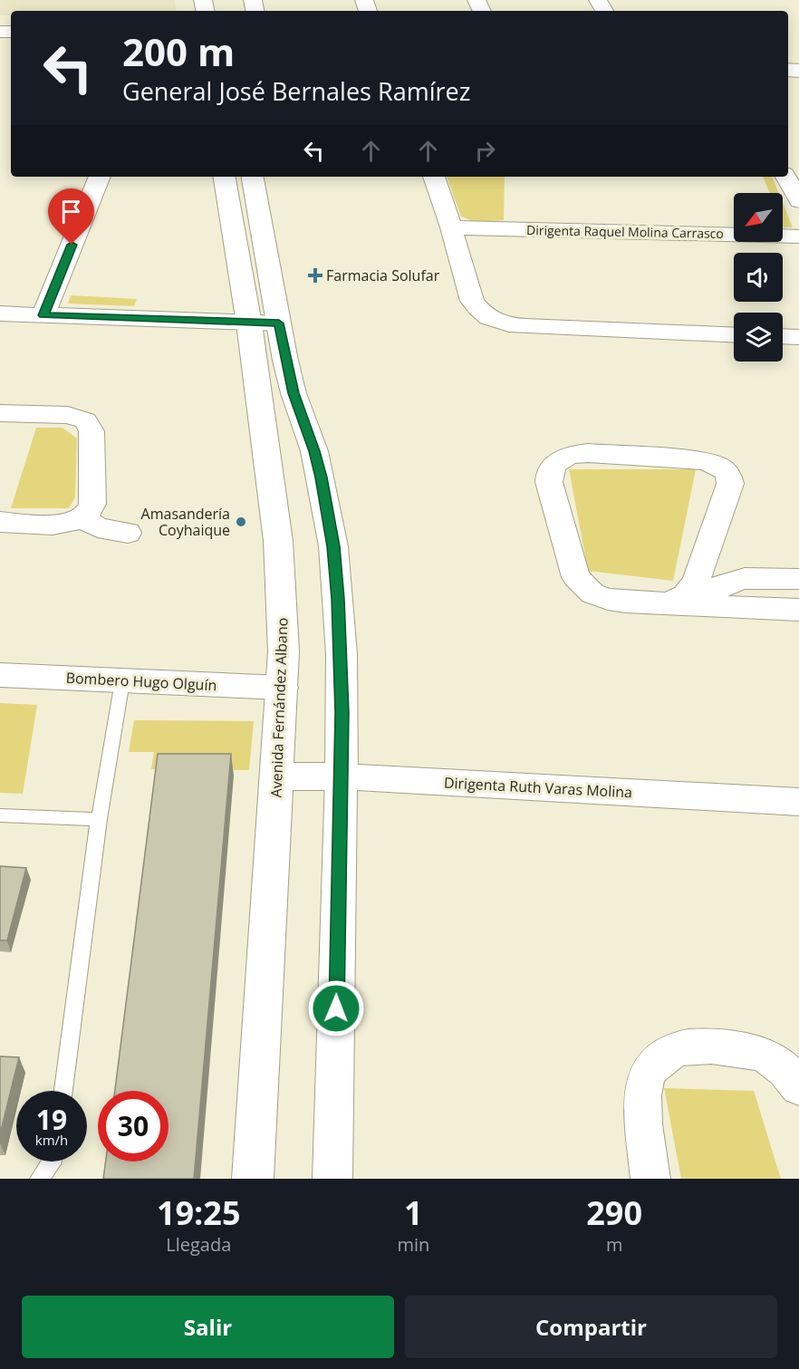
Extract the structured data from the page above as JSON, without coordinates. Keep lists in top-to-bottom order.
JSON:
{
  "streets": {
    "street": [
      "Dirigenta Raquel Molina Carrasco",
      "Bombero Hugo Olguín",
      "Avenida Fernández Albano",
      "Dirigenta Ruth Varas Molina"
    ]
  },
  "crossings": [
    ["Bombero Hugo Olguín", "Avenida Fernández Albano"],
    ["Avenida Fernández Albano", "Dirigenta Ruth Varas Molina"]
  ],
  "places": {
    "health": ["Farmacia Solufar"],
    "other": ["Amasandería Coyhaique"]
  },
  "north": "bottom left",
  "page": {
    "turn": ["200 m", "General José Bernales Ramírez"],
    "speed": "19 km/h",
    "limit": "30",
    "eta": [
      "19:25",
      "Llegada",
      "1",
      "min",
      "290",
      "m"
    ],
    "buttons": ["Salir", "Compartir"]
  }
}
